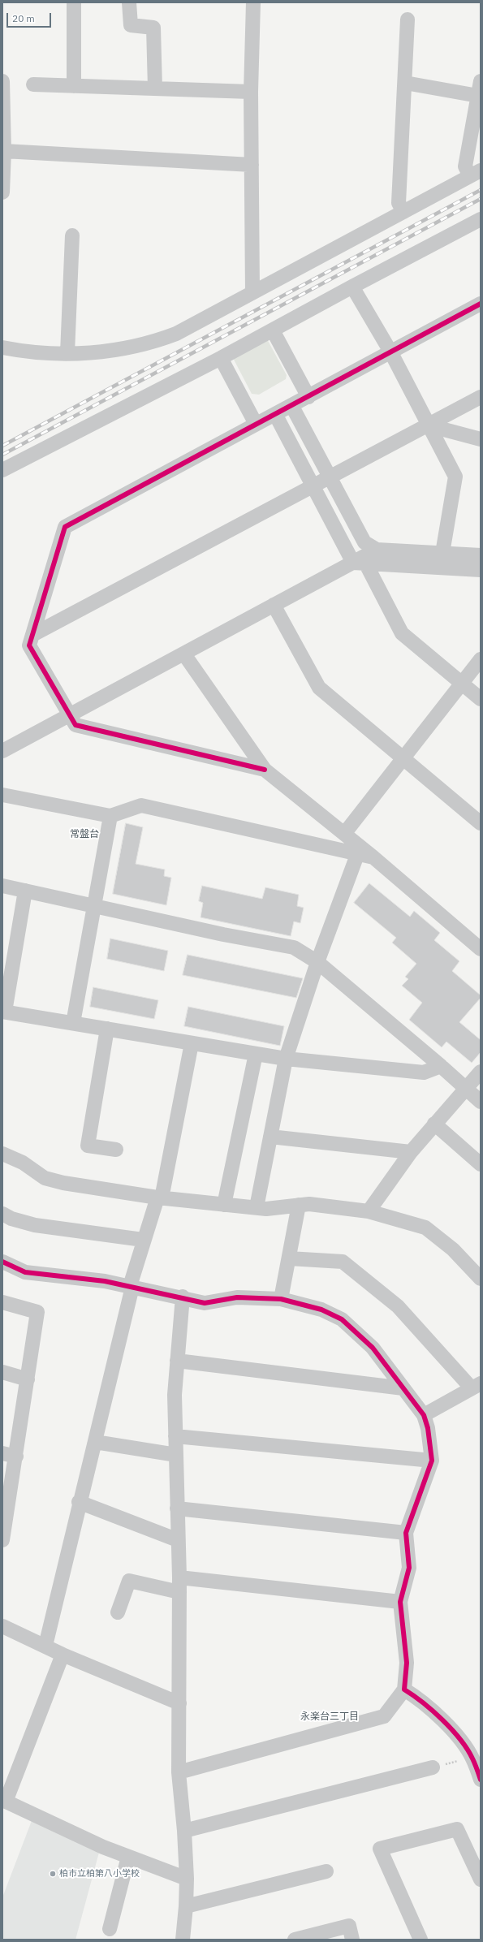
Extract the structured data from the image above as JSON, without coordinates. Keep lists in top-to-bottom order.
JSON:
{
  "districts": ["常盤台", "永楽台三丁目"],
  "places": ["柏市立柏第八小学校"],
  "scale_bar": "20 m"
}
